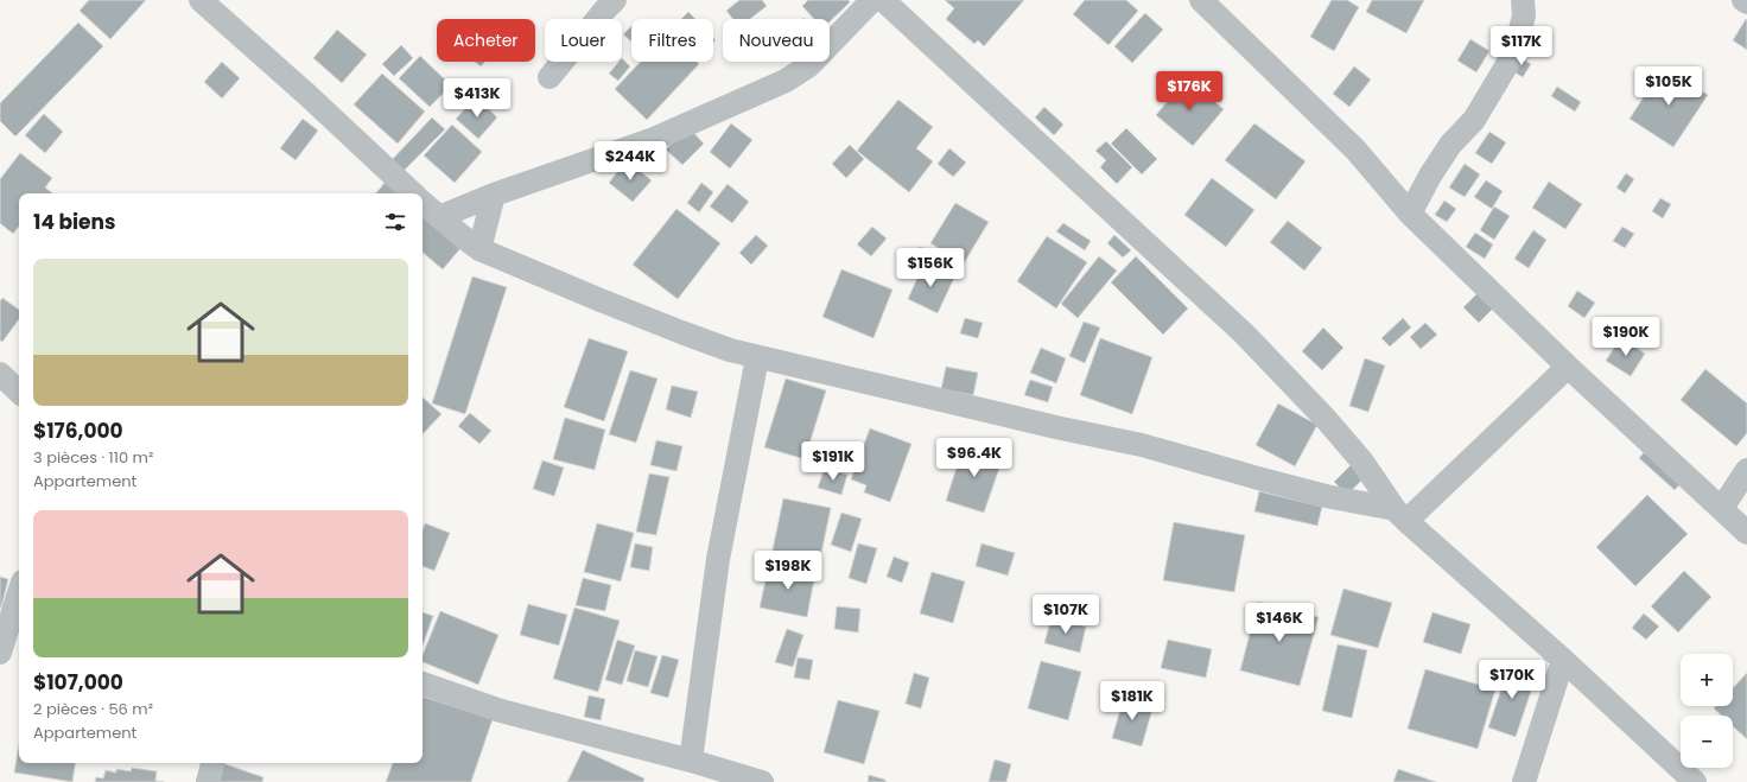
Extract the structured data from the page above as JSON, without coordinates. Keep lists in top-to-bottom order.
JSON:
{
  "page": {
    "chip": [
      "Acheter",
      "Louer",
      "Filtres",
      "Nouveau"
    ],
    "price": [
      "$117K",
      "$105K",
      "$176K",
      "$413K",
      "$244K",
      "$156K",
      "$190K",
      "$96.4K",
      "$191K",
      "$198K",
      "$107K",
      "$146K",
      "$170K",
      "$181K"
    ],
    "heading": "14 biens",
    "list": [
      {
        "name": "$176,000",
        "note": "3 pièces · 110 m² · Appartement"
      },
      {
        "name": "$107,000",
        "note": "2 pièces · 56 m² · Appartement"
      }
    ],
    "map_buttons": ["+", "−"]
  }
}
